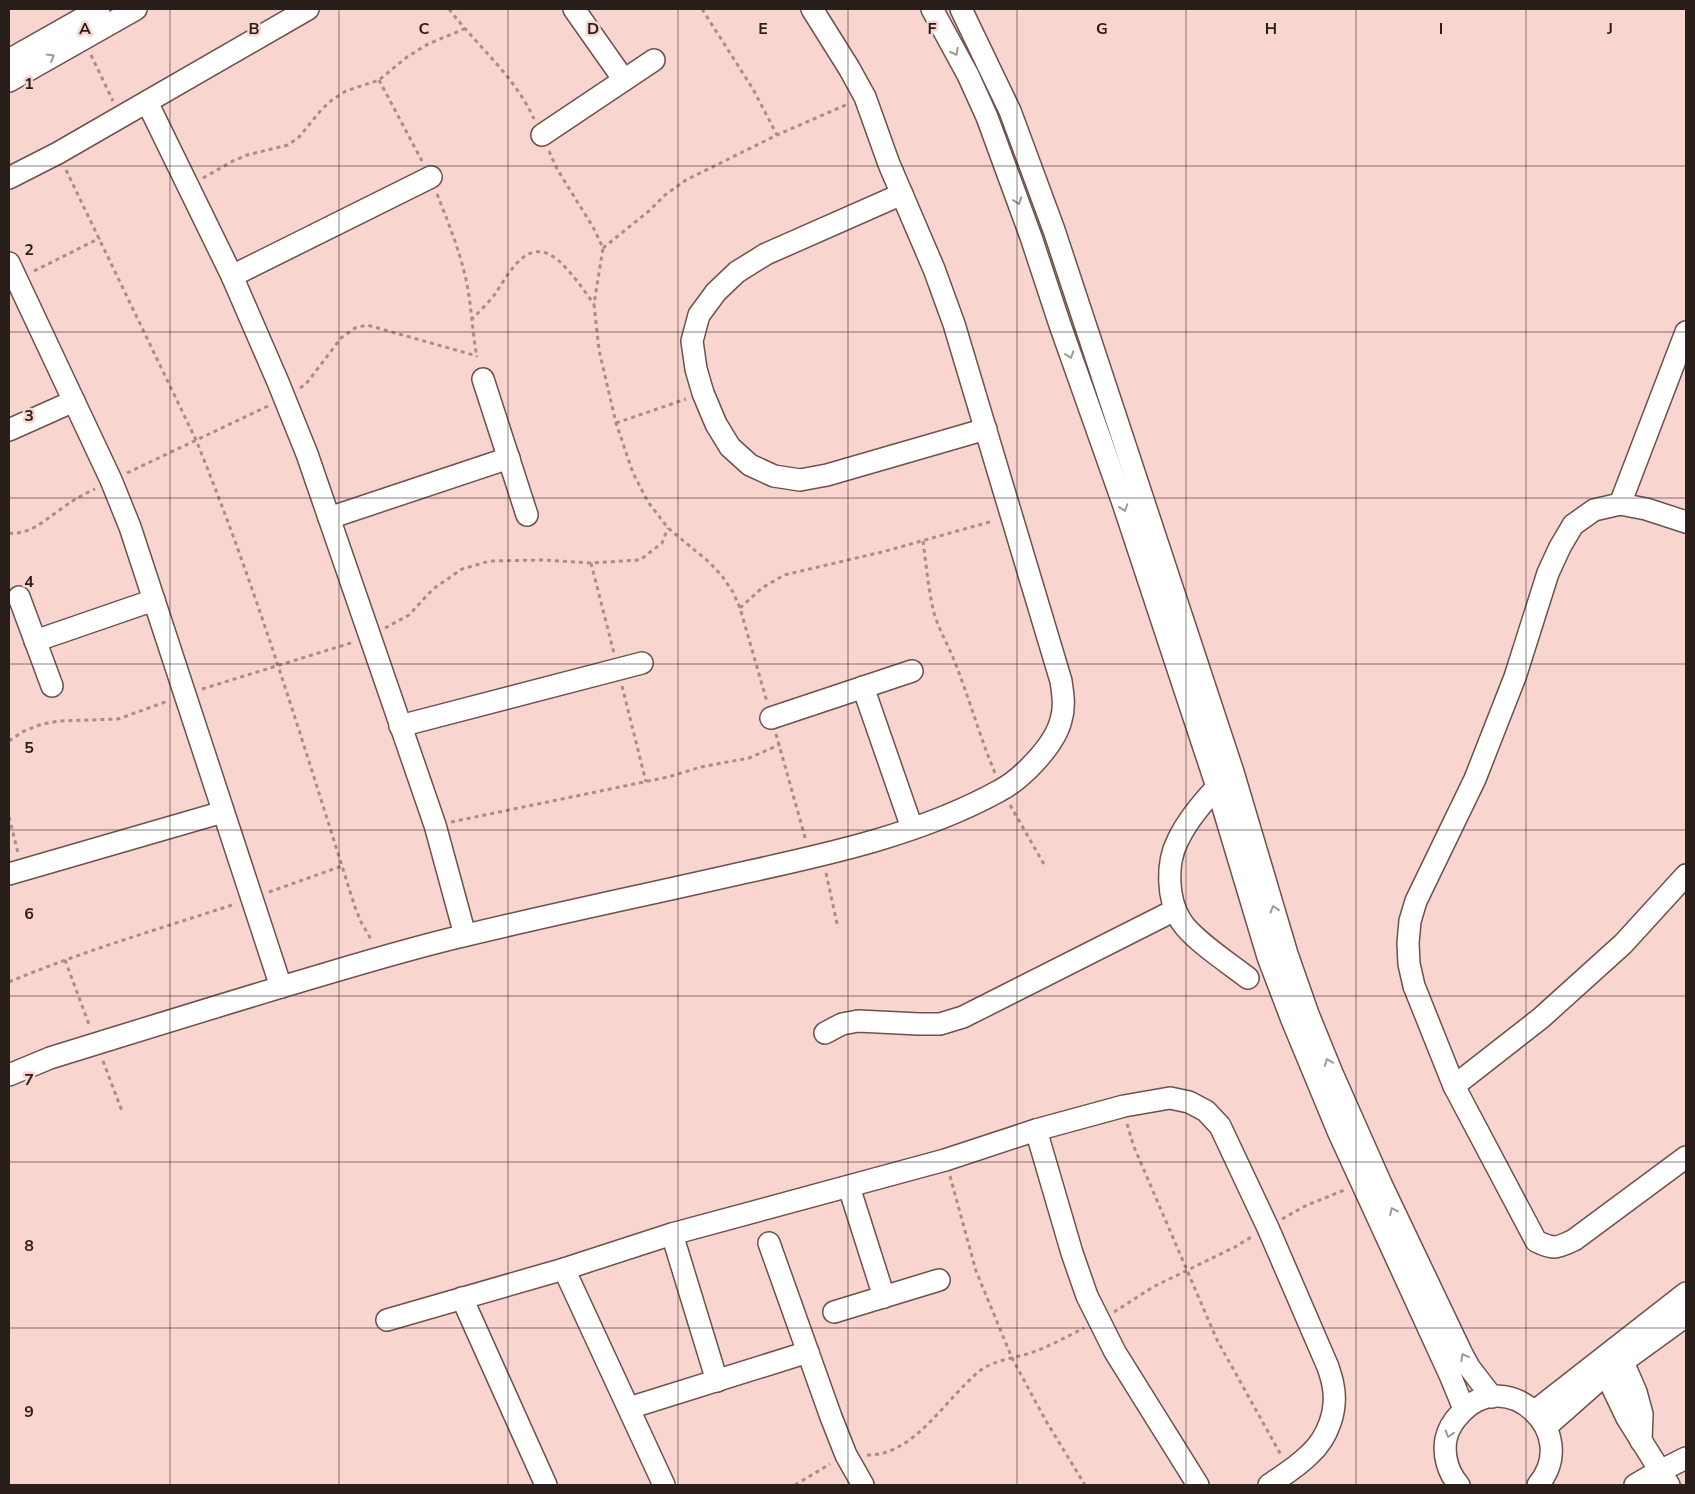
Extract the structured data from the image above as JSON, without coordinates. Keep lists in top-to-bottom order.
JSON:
{
  "grid": {
    "columns": [
      "A",
      "B",
      "C",
      "D",
      "E",
      "F",
      "G",
      "H",
      "I",
      "J"
    ],
    "rows": [
      "1",
      "2",
      "3",
      "4",
      "5",
      "6",
      "7",
      "8",
      "9"
    ]
  }
}
